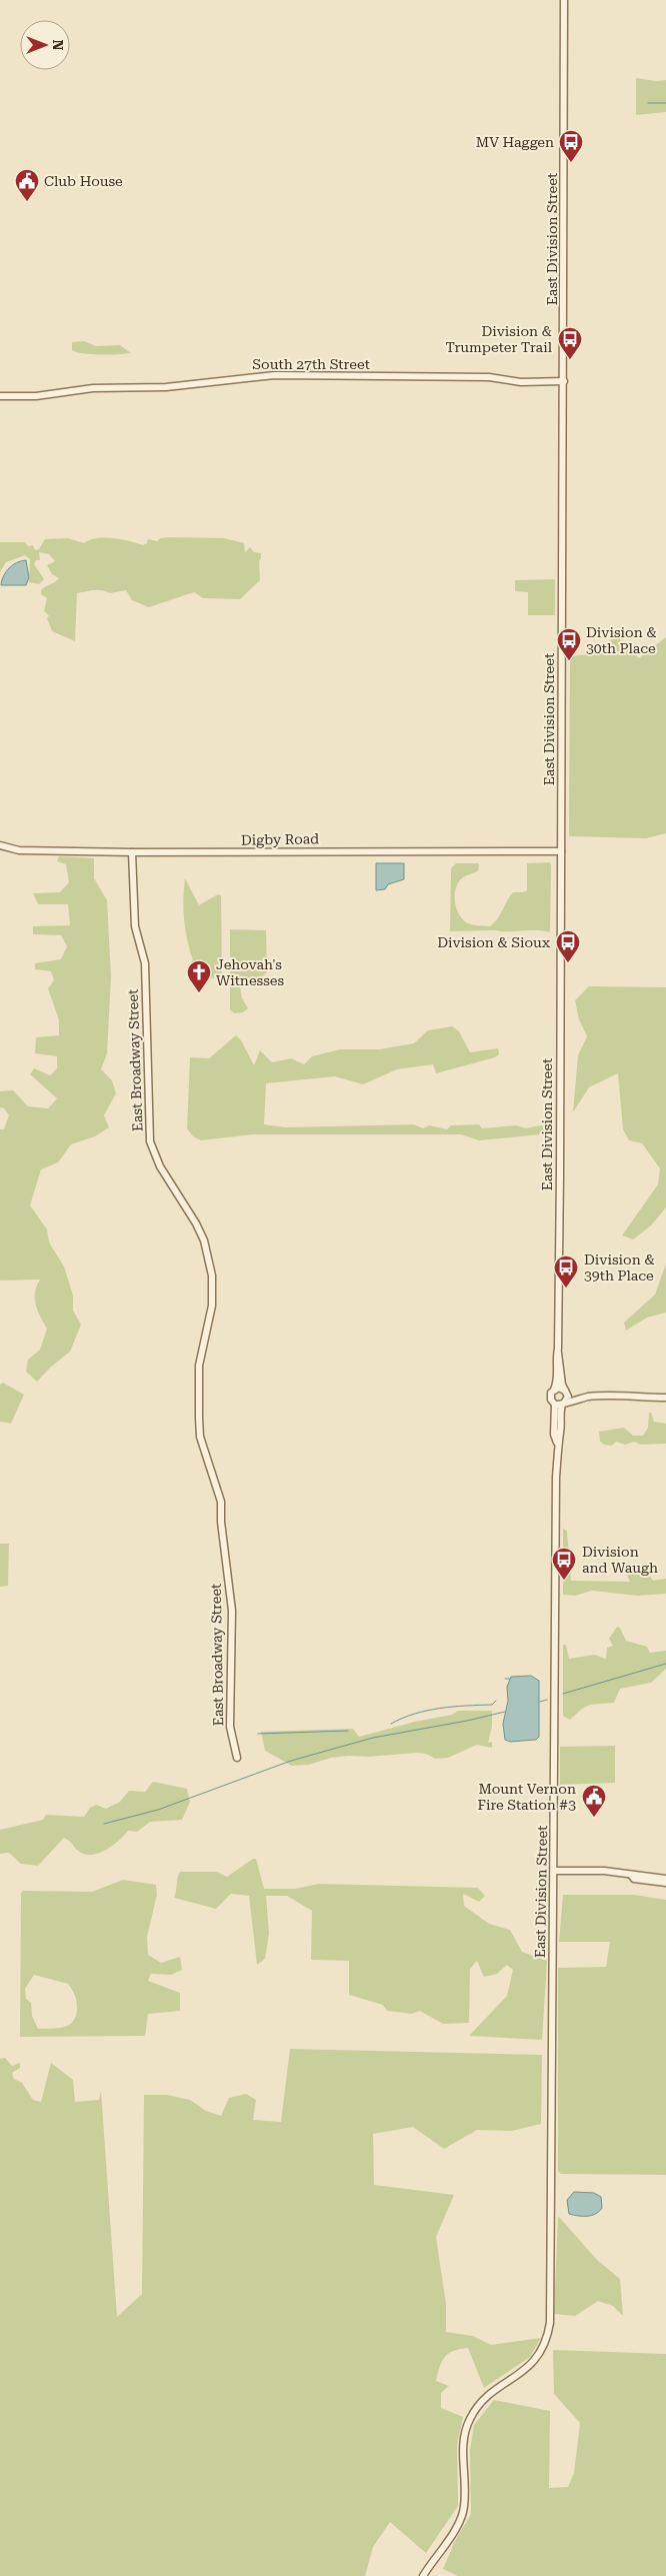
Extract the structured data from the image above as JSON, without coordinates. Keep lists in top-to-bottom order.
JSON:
{
  "streets": {
    "street": [
      "East Division Street",
      "South 27th Street",
      "Digby Road",
      "East Broadway Street"
    ]
  },
  "crossings": [
    ["East Division Street", "South 27th Street"],
    ["East Division Street", "Digby Road"],
    ["Digby Road", "East Broadway Street"]
  ],
  "places": {
    "bus stop": [
      "MV Haggen",
      "Division & Trumpeter Trail",
      "Division & 30th Place",
      "Division & Sioux",
      "Division & 39th Place",
      "Division and Waugh"
    ],
    "public building": ["Club House", "Mount Vernon Fire Station #3"],
    "church": ["Jehovah's Witnesses"]
  },
  "north": "right"
}
